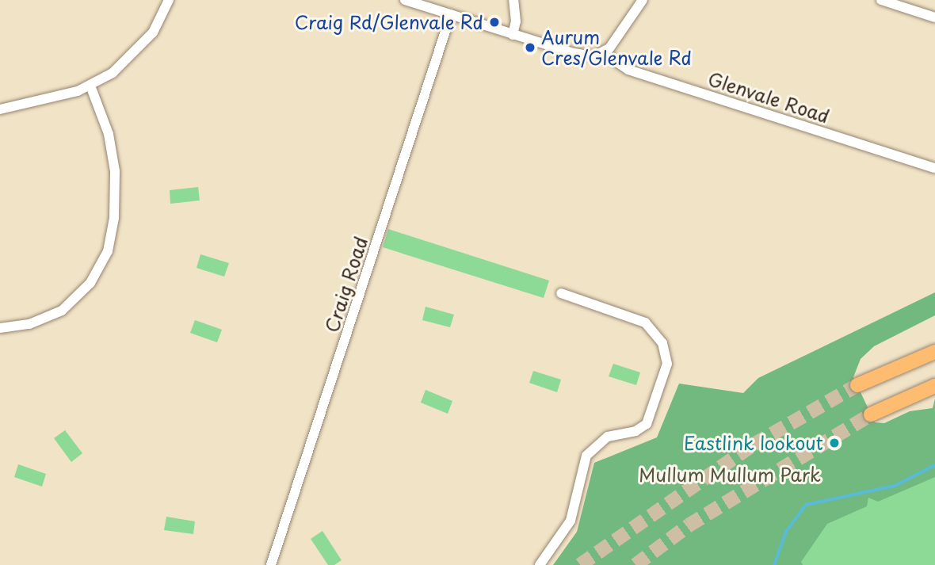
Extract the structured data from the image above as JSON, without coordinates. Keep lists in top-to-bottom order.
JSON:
{
  "streets": {
    "street": ["Glenvale Road", "Craig Road"]
  },
  "parks": ["Mullum Mullum Park"],
  "places": ["Craig Rd/Glenvale Rd", "Aurum Cres/Glenvale Rd", "Eastlink lookout"]
}
